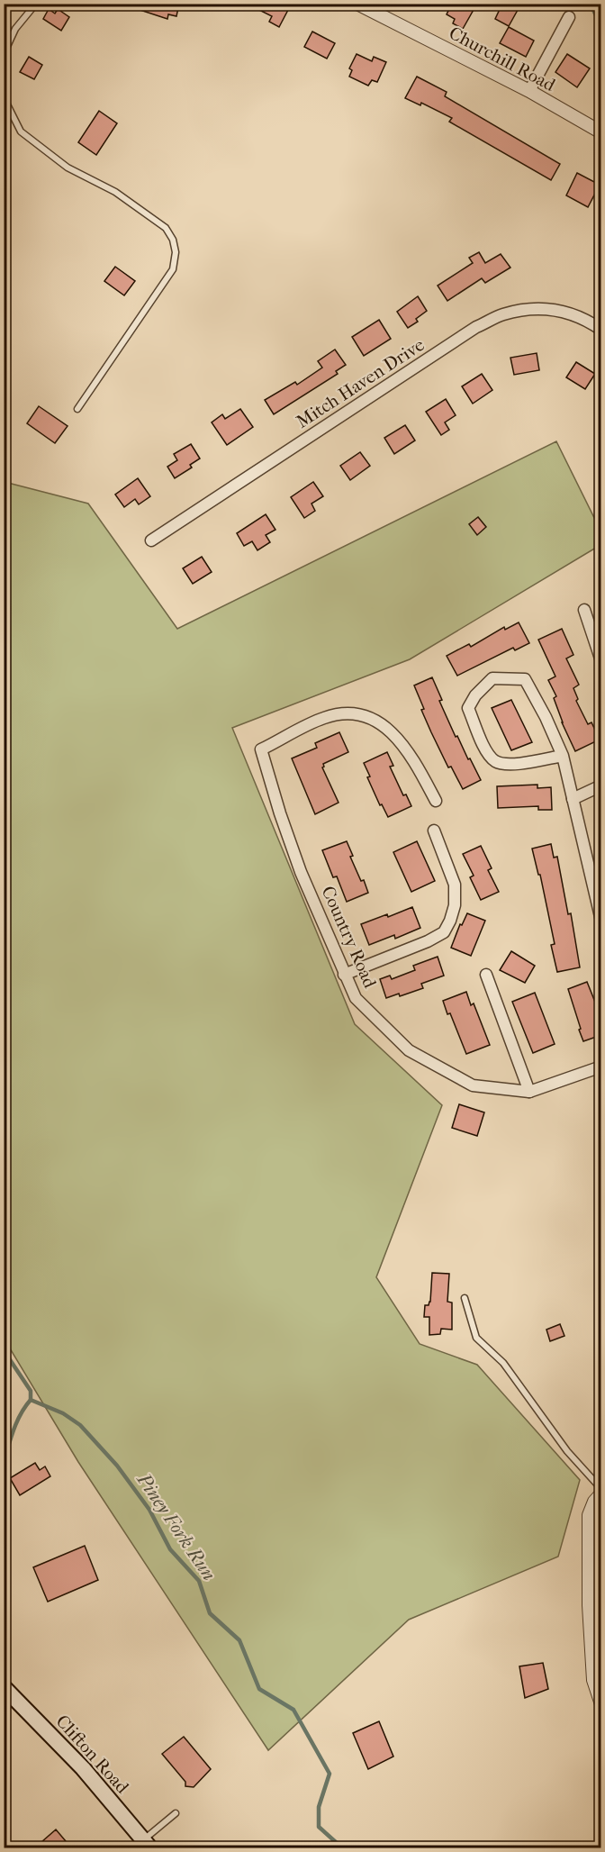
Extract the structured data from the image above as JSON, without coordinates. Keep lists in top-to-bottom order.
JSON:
{
  "streets": {
    "main road": ["Clifton Road"],
    "street": ["Churchill Road", "Mitch Haven Drive", "Country Road"]
  },
  "water": ["Piney Fork Run"]
}
